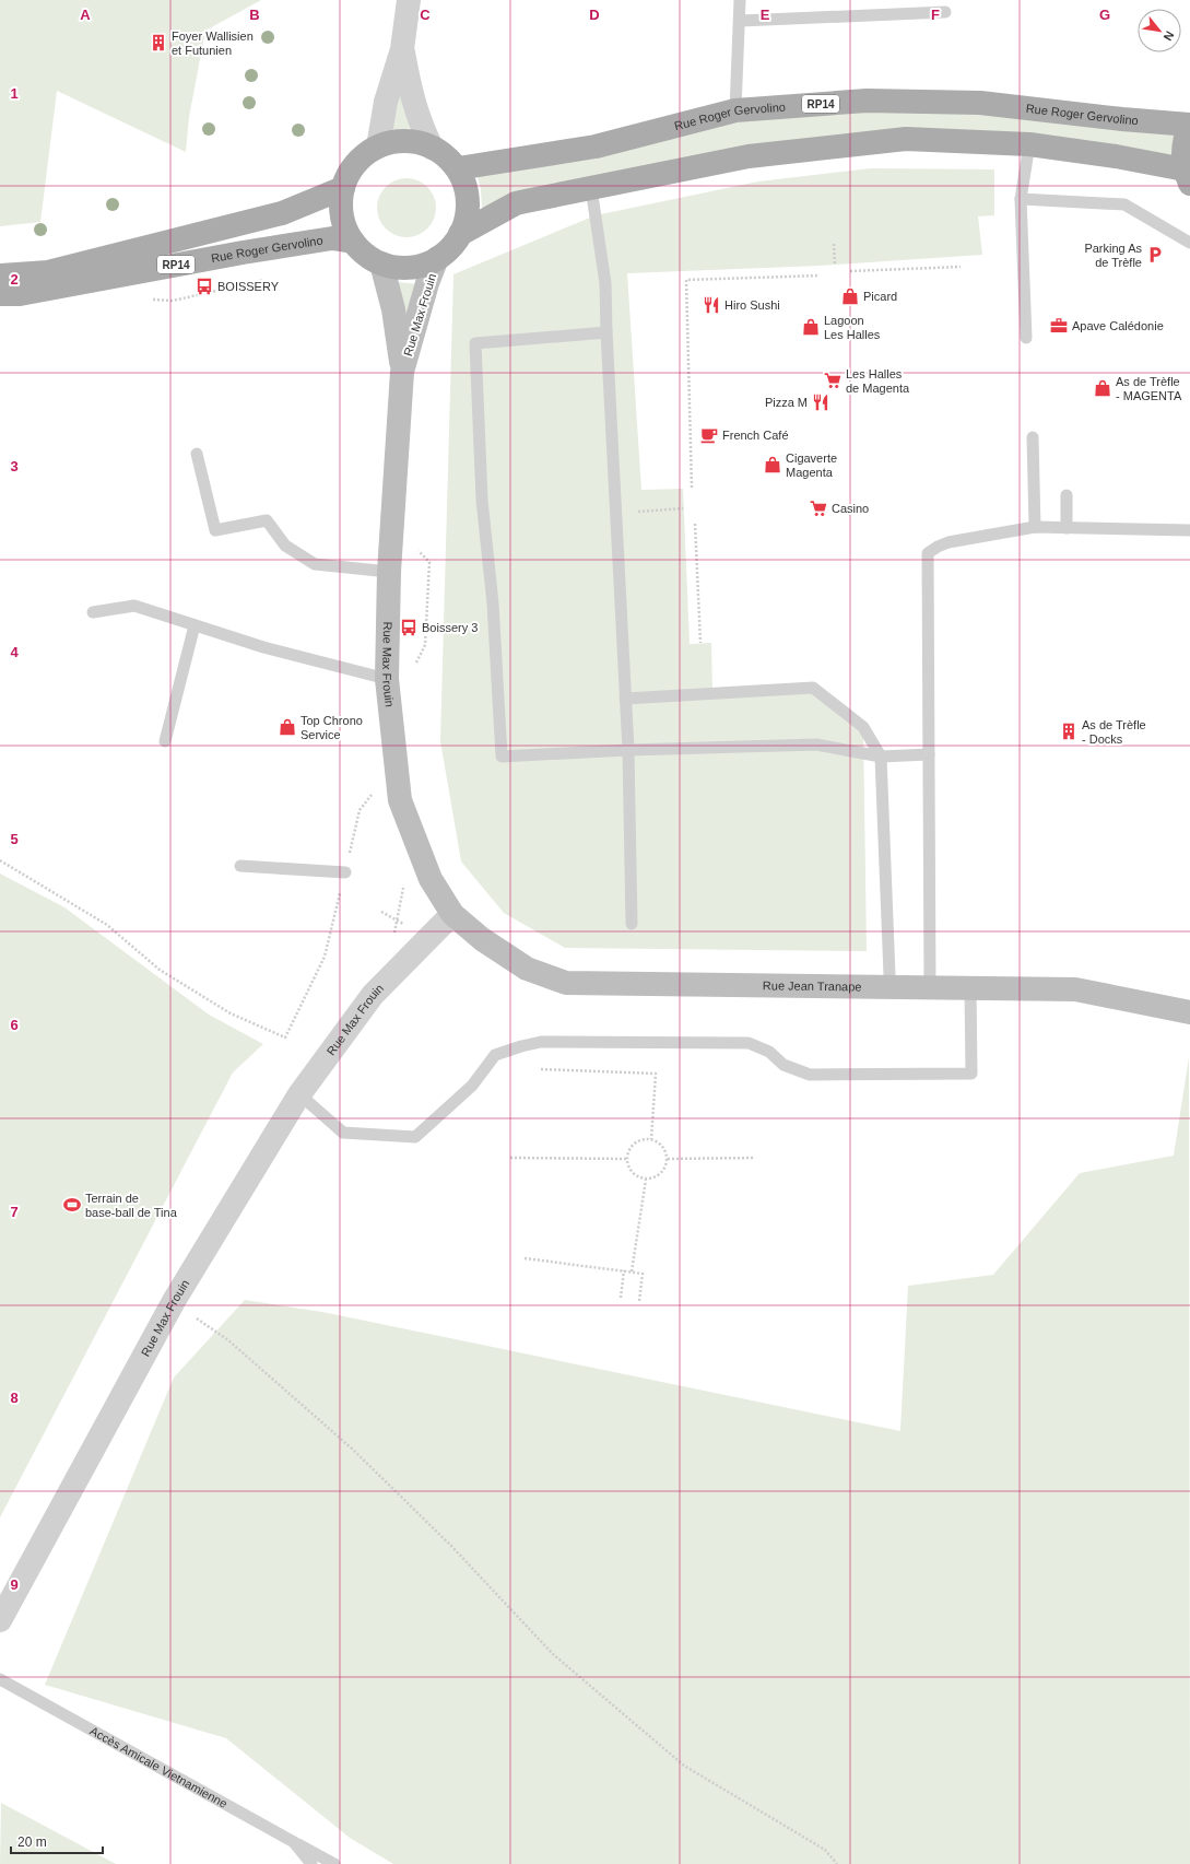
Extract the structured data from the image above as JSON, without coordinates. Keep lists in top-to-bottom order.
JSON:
{
  "streets": {
    "main road": [
      "RP14",
      "Rue Roger Gervolino",
      "Rue Max Frouin",
      "Rue Jean Tranape"
    ],
    "lane": ["Accès Amicale Vietnamienne"]
  },
  "crossings": [
    ["RP14", "Rue Roger Gervolino"],
    ["RP14", "Rue Max Frouin"],
    ["Rue Roger Gervolino", "Rue Max Frouin"],
    ["Rue Max Frouin", "Rue Jean Tranape"]
  ],
  "places": {
    "building": ["Foyer Wallisien et Futunien", "As de Trèfle - Docks"],
    "parking": ["Parking As de Trèfle"],
    "bus stop": ["BOISSERY", "Boissery 3"],
    "shop": [
      "Picard",
      "Lagoon Les Halles",
      "As de Trèfle - MAGENTA",
      "Cigaverte Magenta",
      "Top Chrono Service"
    ],
    "restaurant": ["Hiro Sushi", "Pizza M"],
    "office": ["Apave Calédonie"],
    "supermarket": ["Les Halles de Magenta", "Casino"],
    "cafe": ["French Café"],
    "sports": ["Terrain de base-ball de Tina"]
  },
  "scale_bar": "20 m",
  "north": "bottom right",
  "grid": {
    "columns": [
      "A",
      "B",
      "C",
      "D",
      "E",
      "F",
      "G"
    ],
    "rows": [
      "1",
      "2",
      "3",
      "4",
      "5",
      "6",
      "7",
      "8",
      "9"
    ]
  }
}
